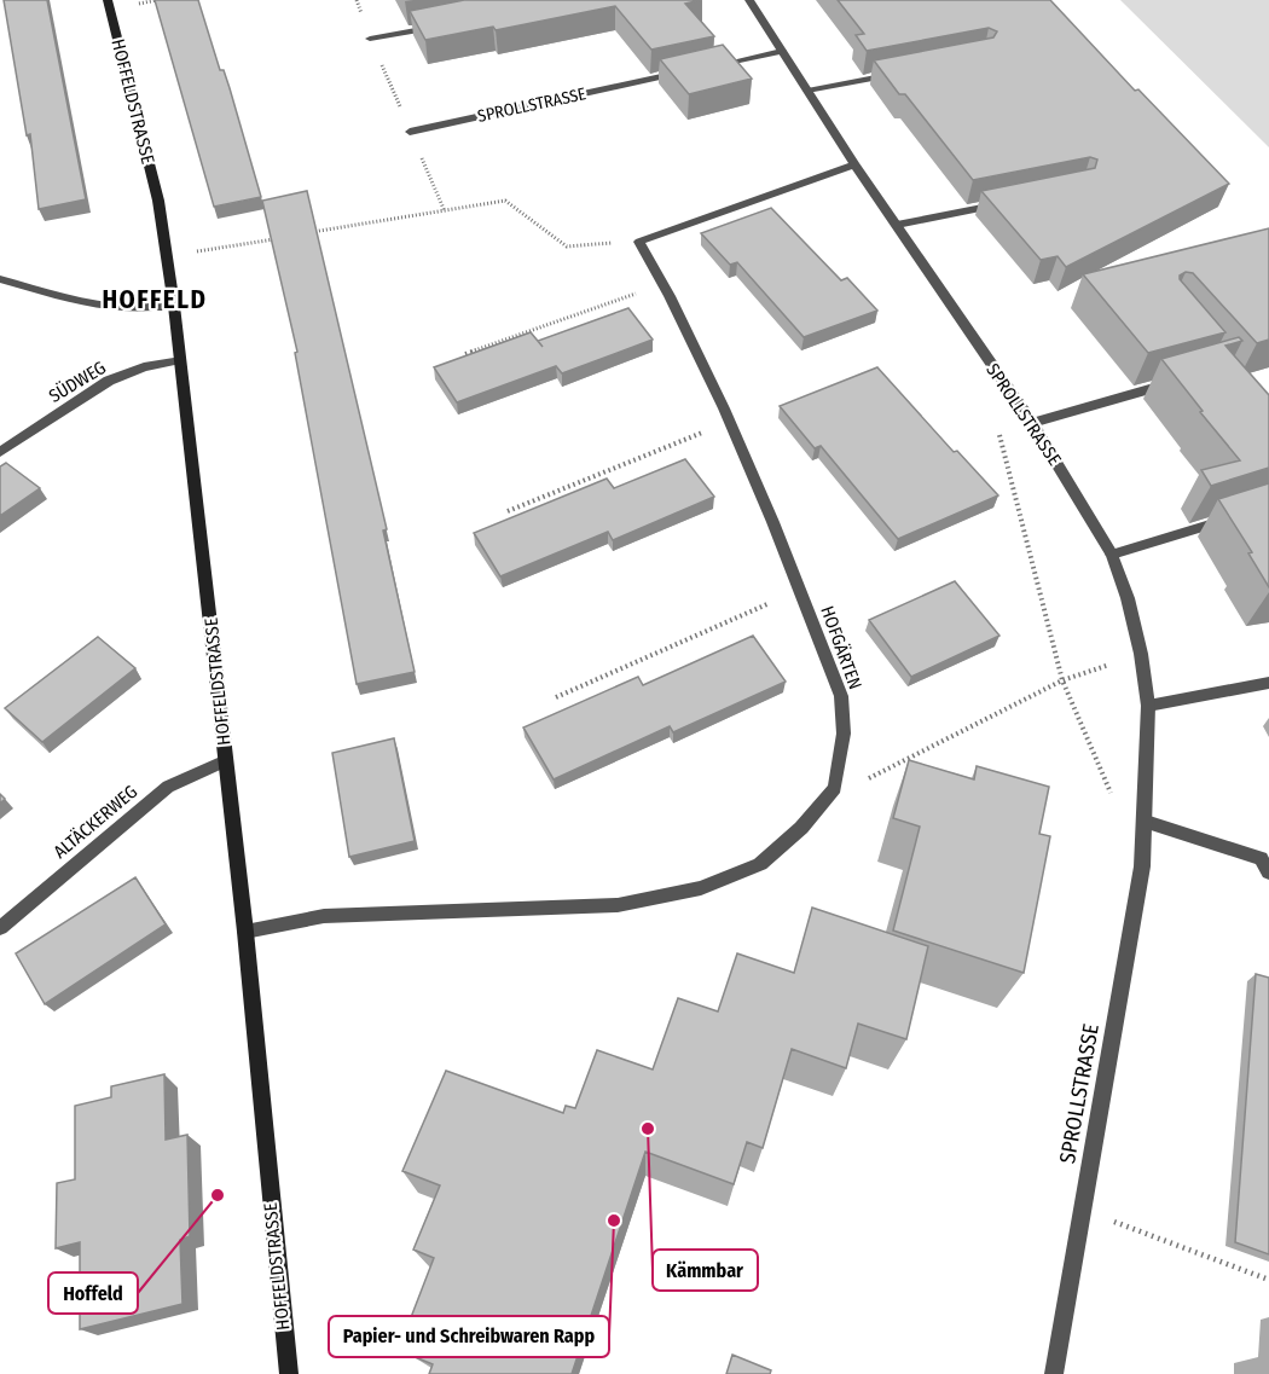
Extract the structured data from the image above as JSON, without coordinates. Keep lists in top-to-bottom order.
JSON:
{
  "streets": {
    "street": [
      "HOFFELDSTRASSE",
      "SPROLLSTRASSE",
      "SÜDWEG",
      "HOFGÄRTEN",
      "ALTÄCKERWEG"
    ]
  },
  "crossings": [
    ["HOFFELDSTRASSE", "SÜDWEG"],
    ["HOFFELDSTRASSE", "ALTÄCKERWEG"]
  ],
  "districts": ["HOFFELD"],
  "places": ["Kämmbar", "Hoffeld", "Papier- und Schreibwaren Rapp"]
}
